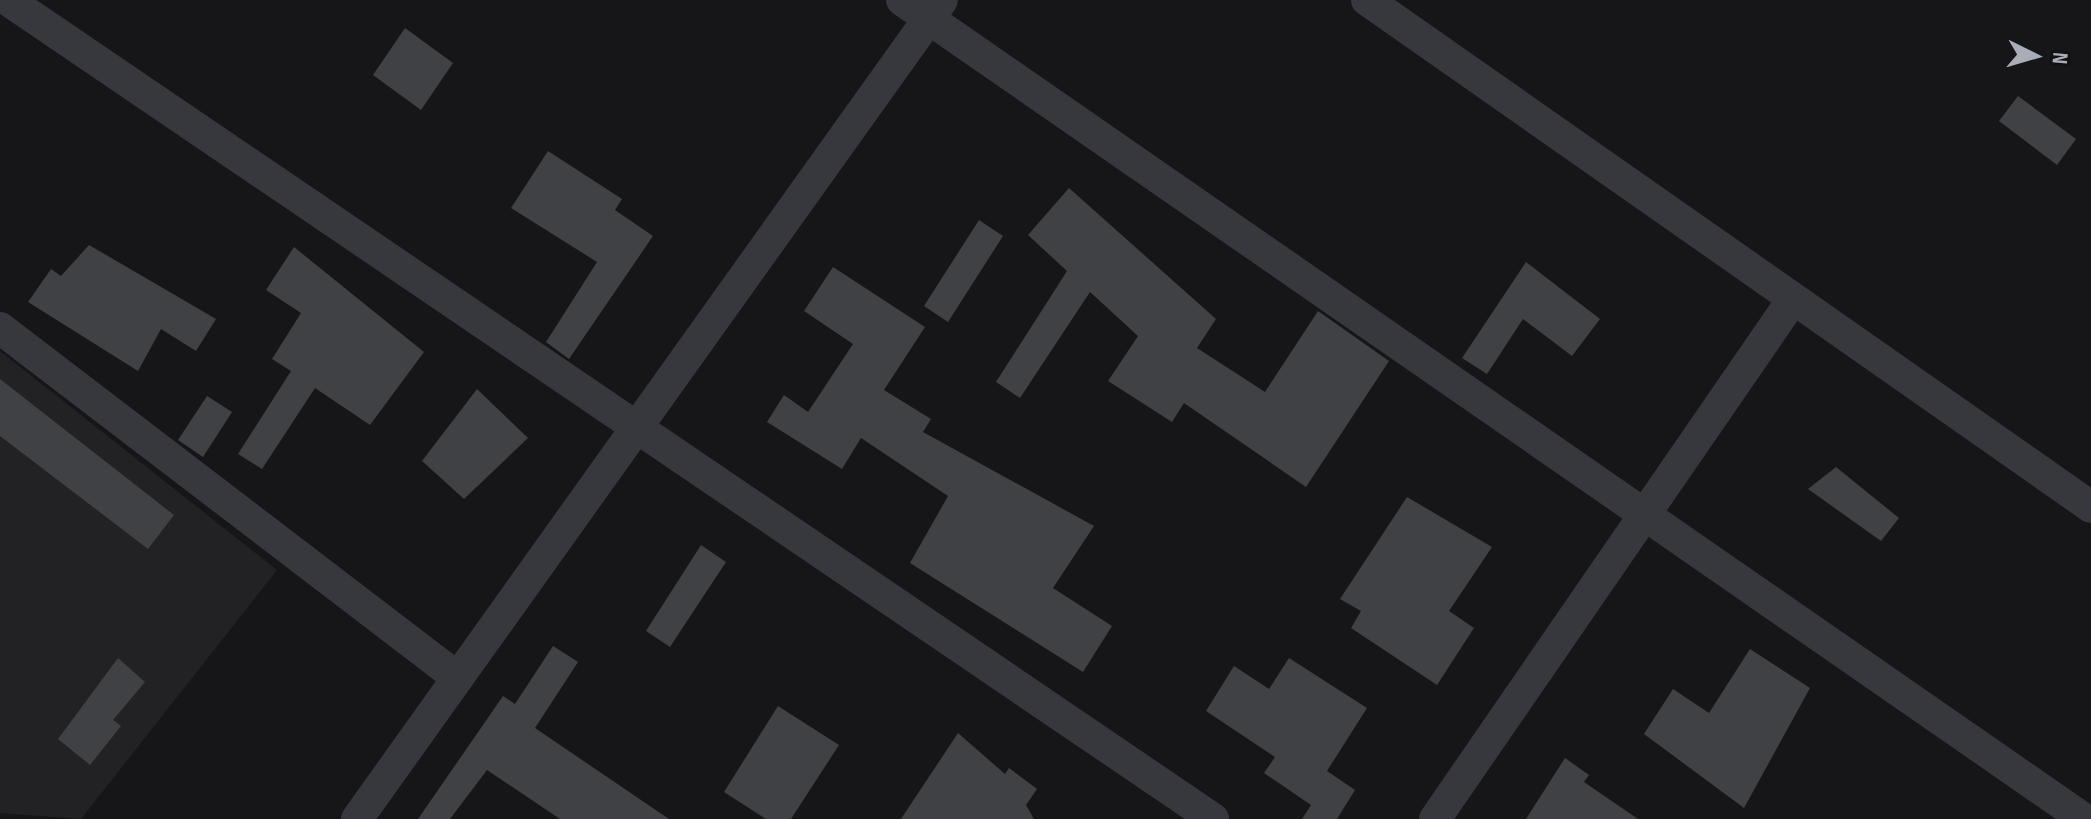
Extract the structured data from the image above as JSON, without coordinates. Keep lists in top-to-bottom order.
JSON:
{
  "north": "right"
}
